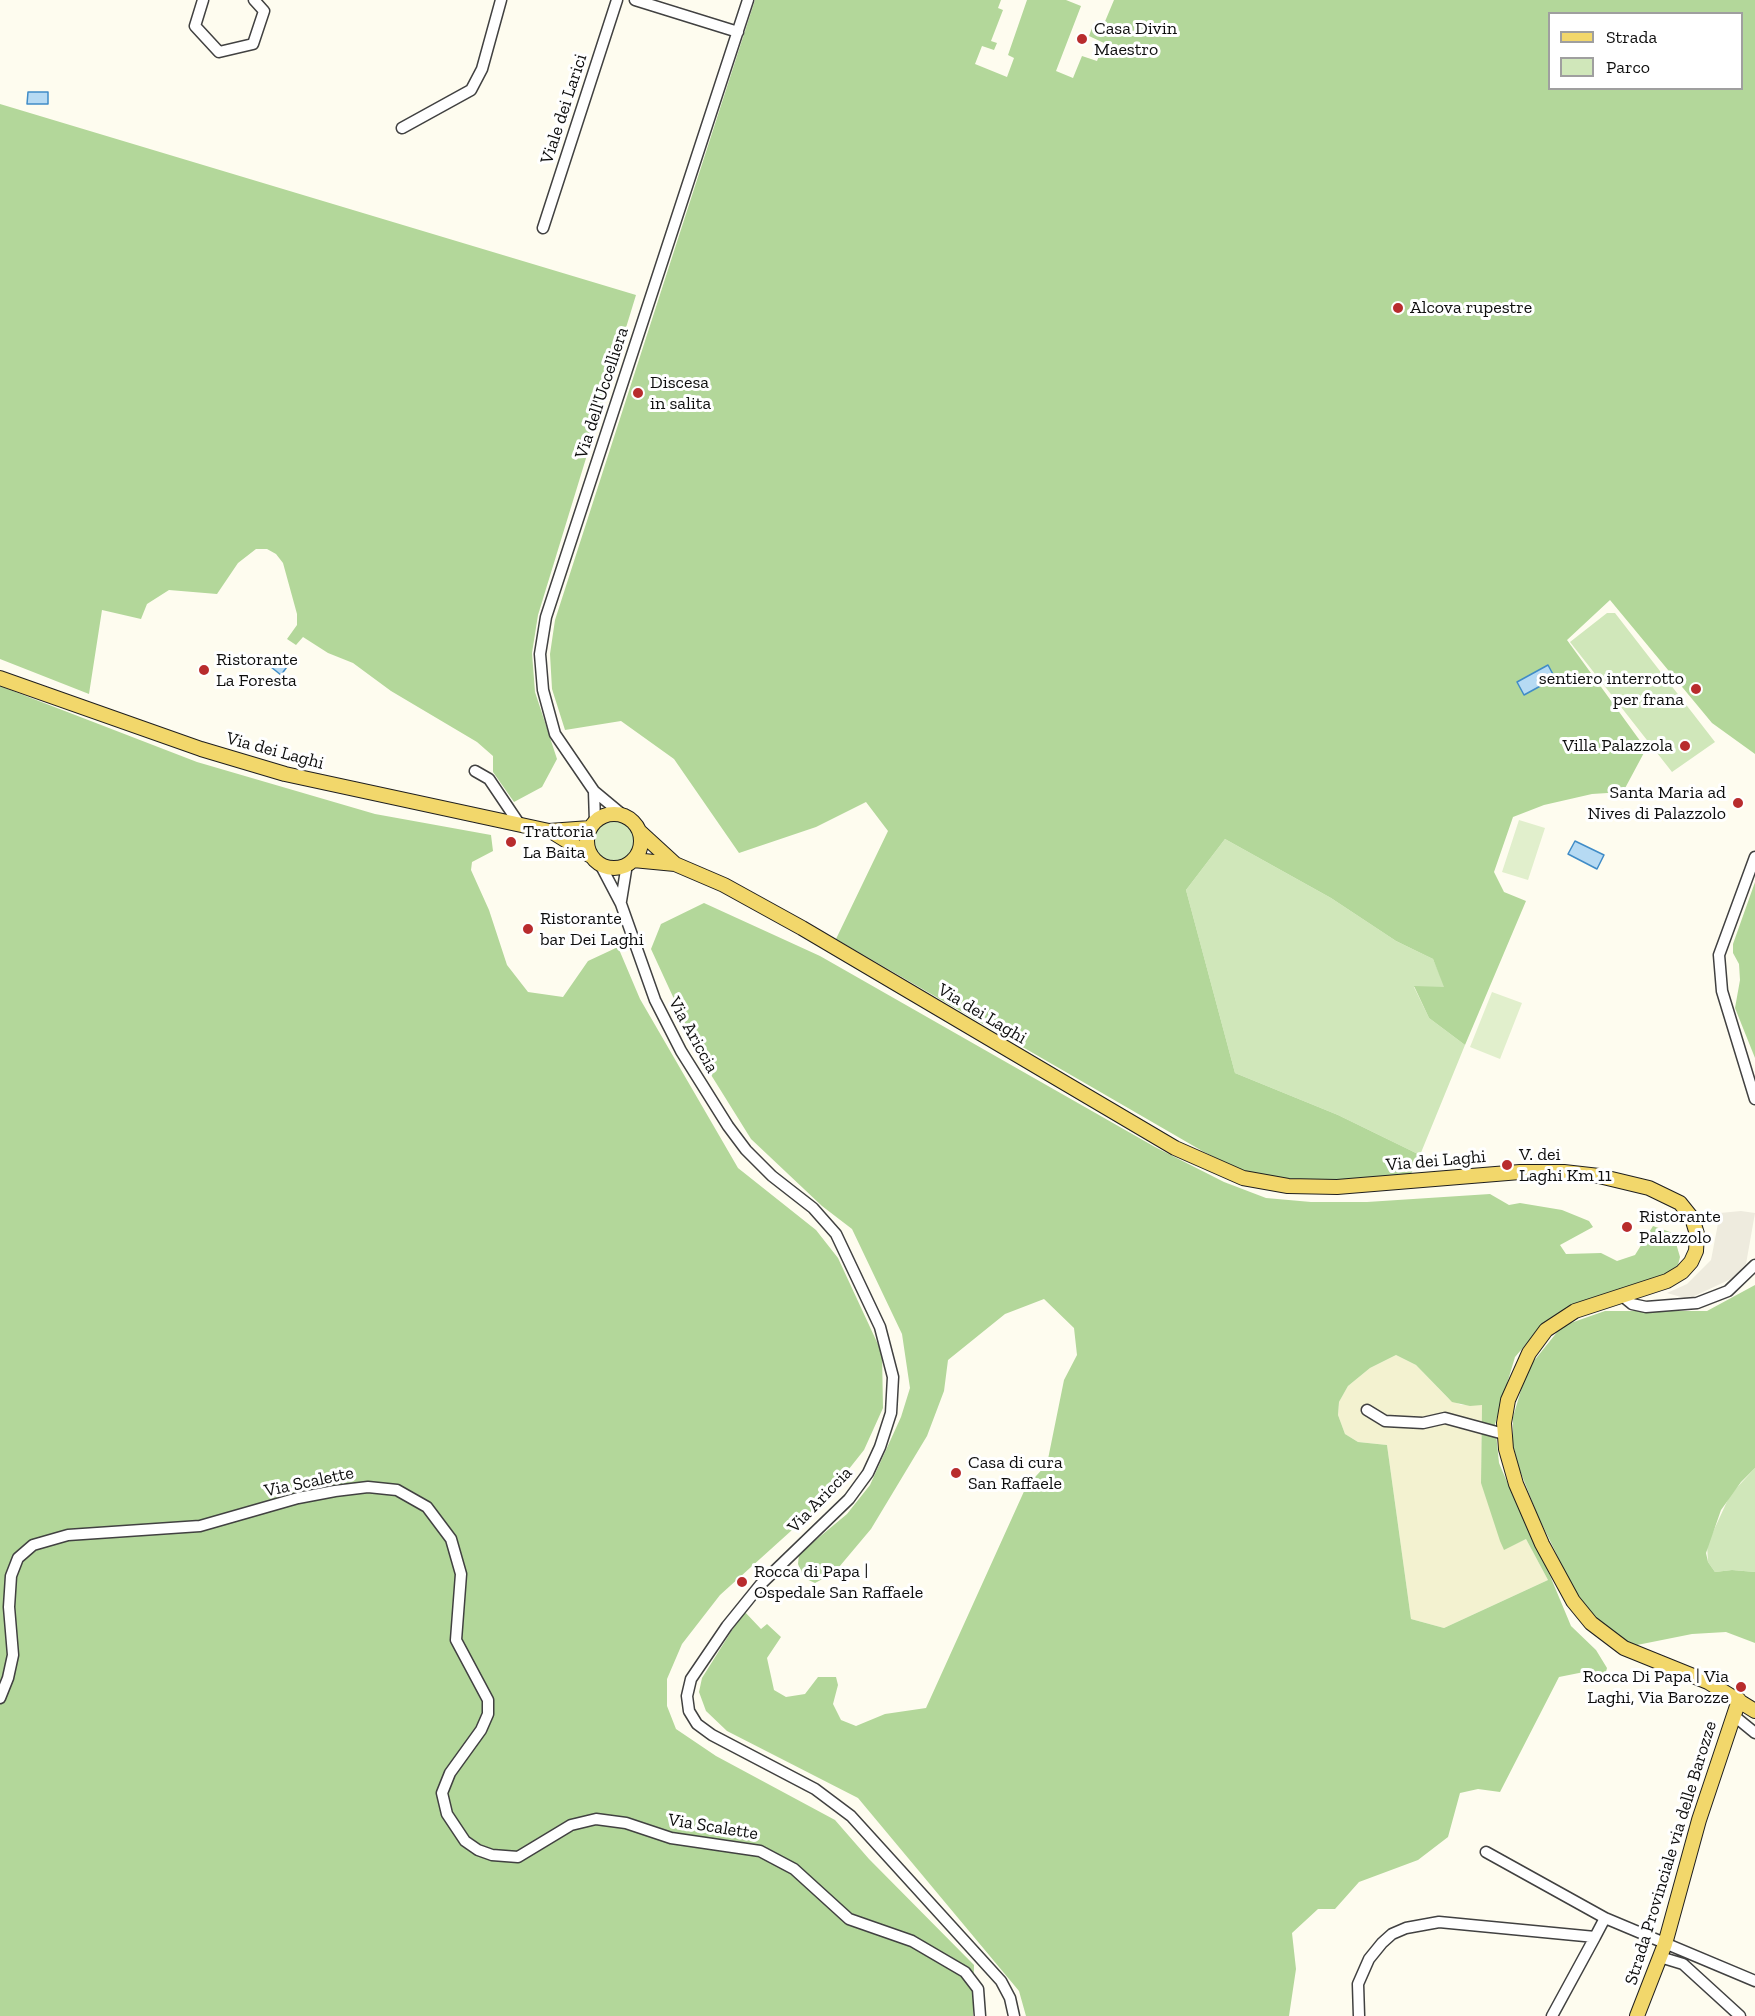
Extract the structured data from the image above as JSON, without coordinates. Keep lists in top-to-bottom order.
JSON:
{
  "streets": {
    "main road": ["Via dei Laghi", "Strada Provinciale via delle Barozze"],
    "street": [
      "Viale dei Larici",
      "Via dell'Uccelliera",
      "Via Ariccia",
      "Via Scalette"
    ]
  },
  "crossings": [
    ["Via dell'Uccelliera", "Via dei Laghi"],
    ["Via dell'Uccelliera", "Via Ariccia"],
    ["Via dei Laghi", "Via Ariccia"],
    ["Via dei Laghi", "Strada Provinciale via delle Barozze"]
  ],
  "places": [
    "Casa Divin Maestro",
    "Alcova rupestre",
    "Discesa in salita",
    "Ristorante La Foresta",
    "sentiero interrotto per frana",
    "Villa Palazzola",
    "Santa Maria ad Nives di Palazzolo",
    "Trattoria La Baita",
    "Ristorante bar Dei Laghi",
    "V. dei Laghi Km 11",
    "Ristorante Palazzolo",
    "Casa di cura San Raffaele",
    "Rocca di Papa | Ospedale San Raffaele",
    "Rocca Di Papa | Via Laghi, Via Barozze"
  ],
  "legend": ["Strada", "Parco"]
}
